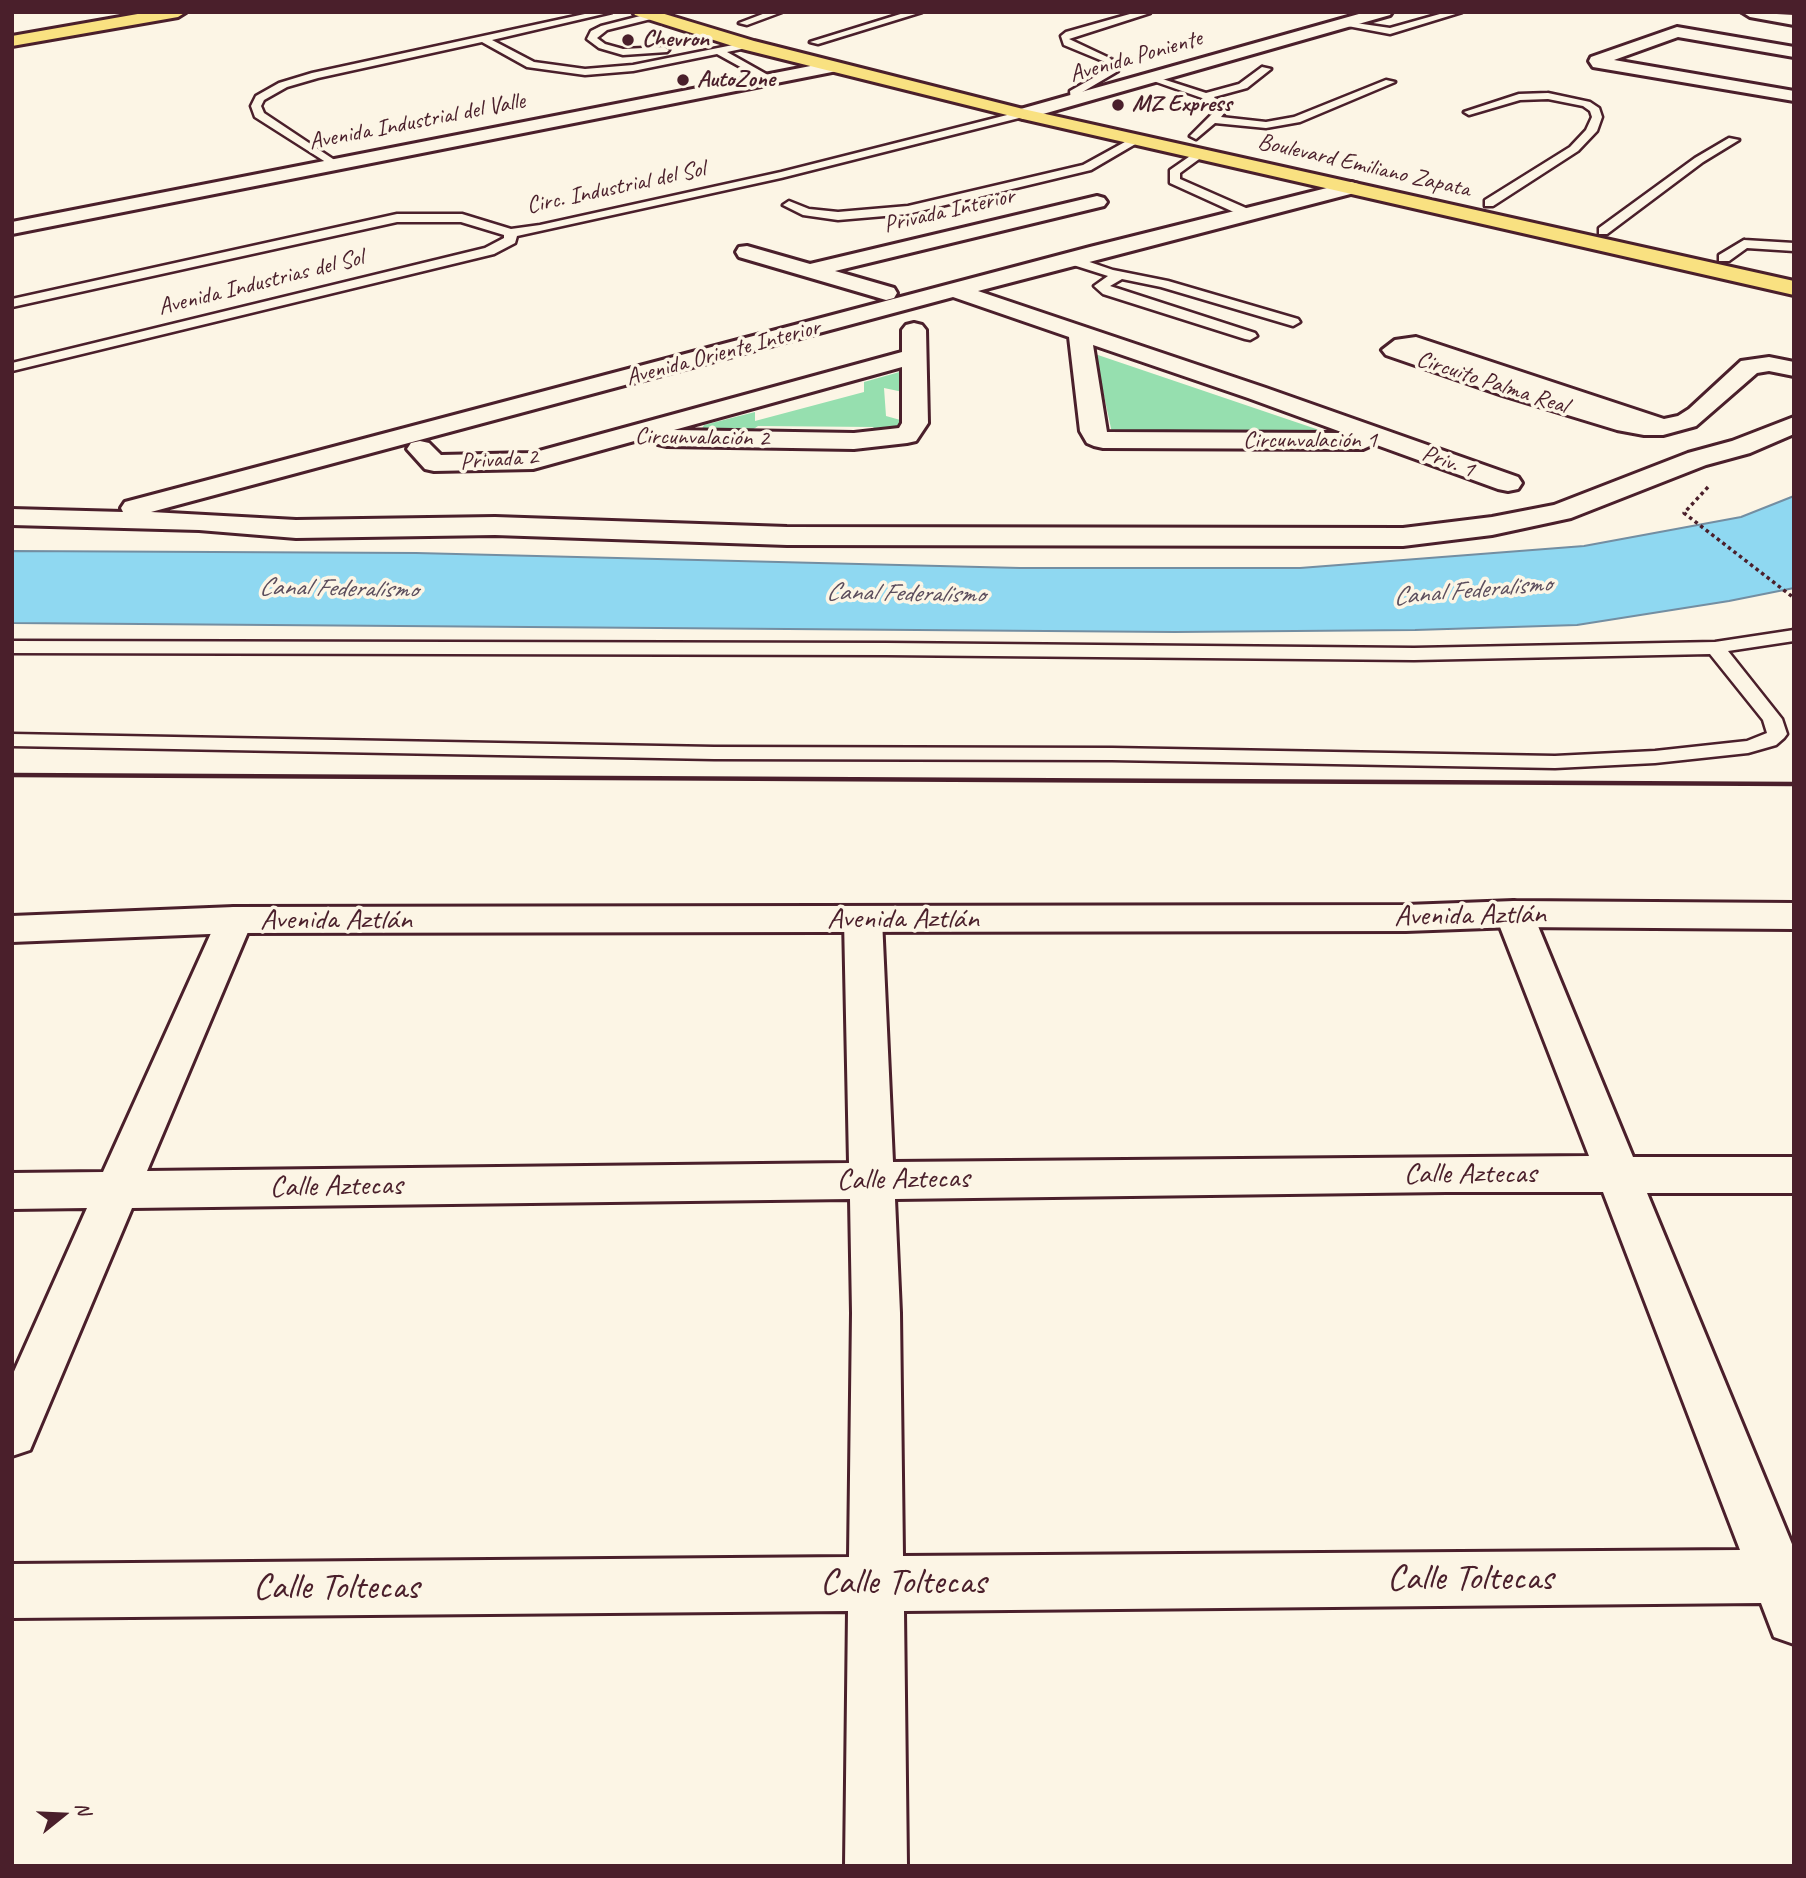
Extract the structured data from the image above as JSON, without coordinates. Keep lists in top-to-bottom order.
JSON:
{
  "streets": {
    "main road": ["Boulevard Emiliano Zapata"],
    "street": [
      "Avenida Poniente",
      "Avenida Industrial del Valle",
      "Privada Interior",
      "Avenida Oriente Interior",
      "Circuito Palma Real",
      "Circunvalación 2",
      "Circunvalación 1",
      "Privada 2",
      "Priv. 1",
      "Avenida Aztlán",
      "Calle Aztecas",
      "Calle Toltecas"
    ],
    "lane": ["Circ. Industrial del Sol", "Avenida Industrias del Sol"]
  },
  "crossings": [
    ["Avenida Poniente", "Boulevard Emiliano Zapata"],
    ["Avenida Poniente", "Circ. Industrial del Sol"],
    ["Avenida Industrial del Valle", "Boulevard Emiliano Zapata"],
    ["Boulevard Emiliano Zapata", "Circ. Industrial del Sol"],
    ["Boulevard Emiliano Zapata", "Avenida Oriente Interior"],
    ["Circ. Industrial del Sol", "Avenida Industrias del Sol"],
    ["Avenida Oriente Interior", "Circunvalación 2"],
    ["Avenida Oriente Interior", "Circunvalación 1"],
    ["Circunvalación 2", "Privada 2"],
    ["Circunvalación 1", "Priv. 1"]
  ],
  "water": ["Canal Federalismo"],
  "places": ["Chevron", "AutoZone", "MZ Express"],
  "north": "right"
}
